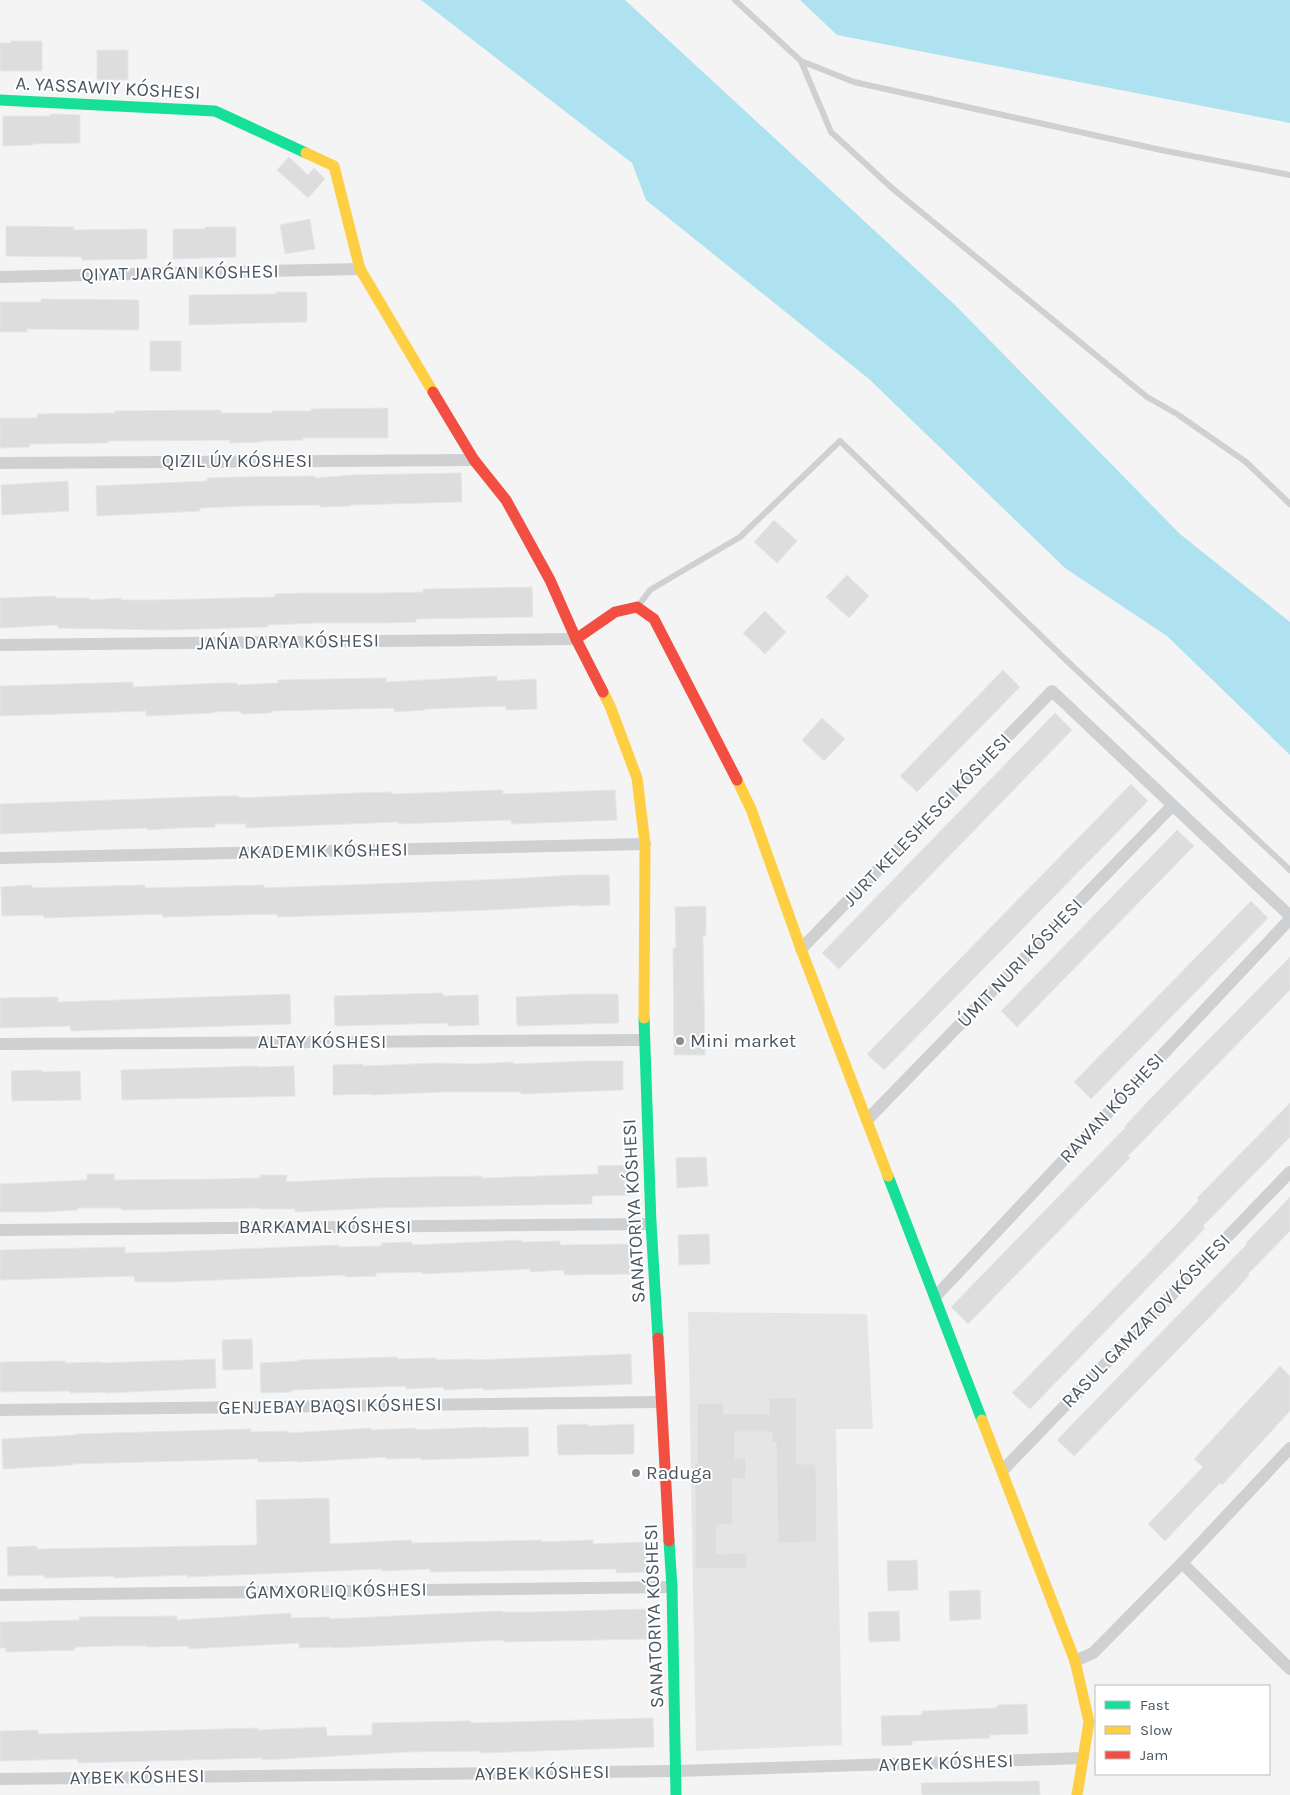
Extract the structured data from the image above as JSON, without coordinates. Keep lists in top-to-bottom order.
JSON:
{
  "streets": {
    "street": [
      "A. YASSAWIY KÓSHESI",
      "JAŃA DARYA KÓSHESI",
      "JURT KELESHESGI KÓSHESI",
      "AKADEMIK KÓSHESI",
      "ALTAY KÓSHESI",
      "RAWAN KÓSHESI",
      "SANATORIYA KÓSHESI",
      "BARKAMAL KÓSHESI",
      "RASUL GAMZATOV KÓSHESI",
      "AYBEK KÓSHESI"
    ]
  },
  "crossings": [
    ["A. YASSAWIY KÓSHESI", "SANATORIYA KÓSHESI"],
    ["JAŃA DARYA KÓSHESI", "SANATORIYA KÓSHESI"],
    ["AKADEMIK KÓSHESI", "SANATORIYA KÓSHESI"],
    ["ALTAY KÓSHESI", "SANATORIYA KÓSHESI"],
    ["SANATORIYA KÓSHESI", "BARKAMAL KÓSHESI"],
    ["SANATORIYA KÓSHESI", "AYBEK KÓSHESI"]
  ],
  "places": ["Mini market", "Raduga"],
  "legend": ["Fast", "Slow", "Jam"]
}
